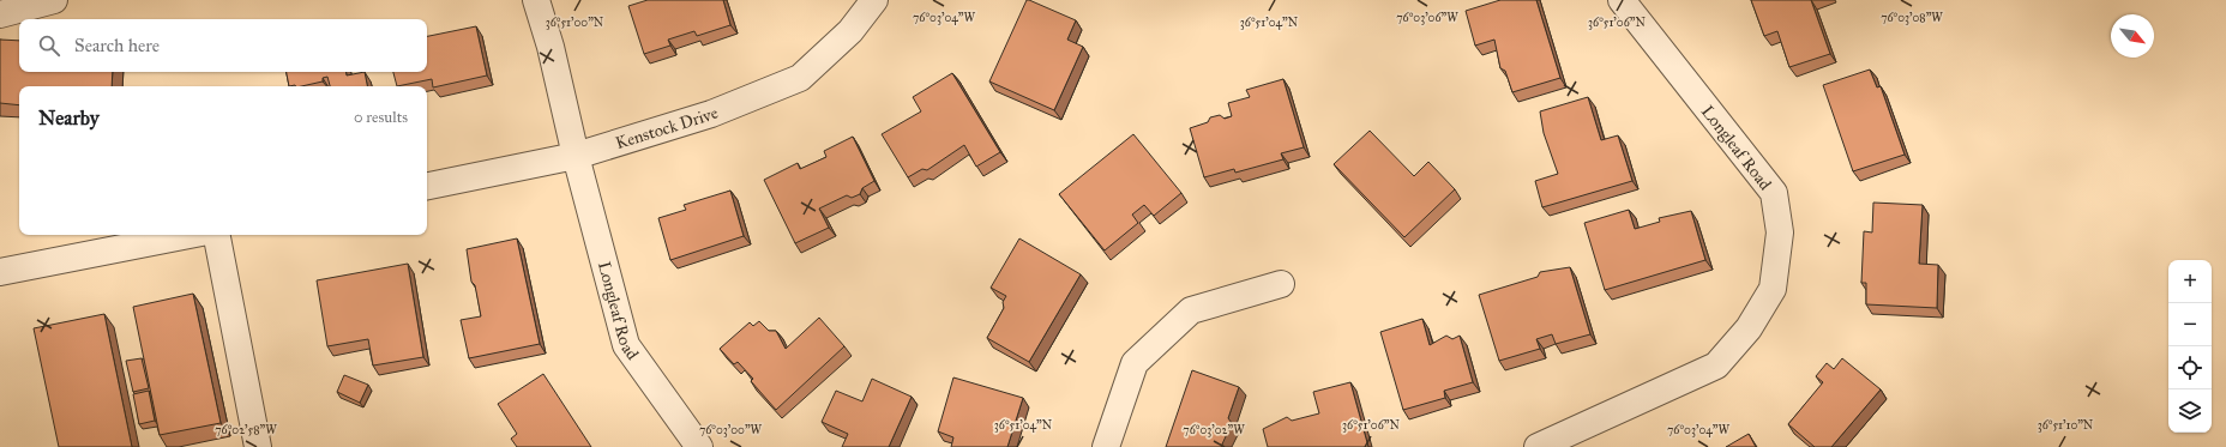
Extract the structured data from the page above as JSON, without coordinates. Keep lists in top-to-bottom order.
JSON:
{
  "streets": {
    "street": ["Kenstock Drive", "Longleaf Road"]
  },
  "crossings": [
    ["Kenstock Drive", "Longleaf Road"]
  ],
  "north": "bottom right",
  "page": {
    "search": "Search here",
    "heading": ["Nearby", "0 results"],
    "map_buttons": ["+", "−"]
  },
  "coordinates": [
    "76°03'04\"W",
    "76°03'06\"W",
    "76°03'08\"W",
    "36°51'00\"N",
    "36°51'04\"N",
    "36°51'06\"N",
    "36°51'10\"N",
    "76°02'58\"W",
    "76°03'00\"W",
    "76°03'02\"W"
  ]
}
